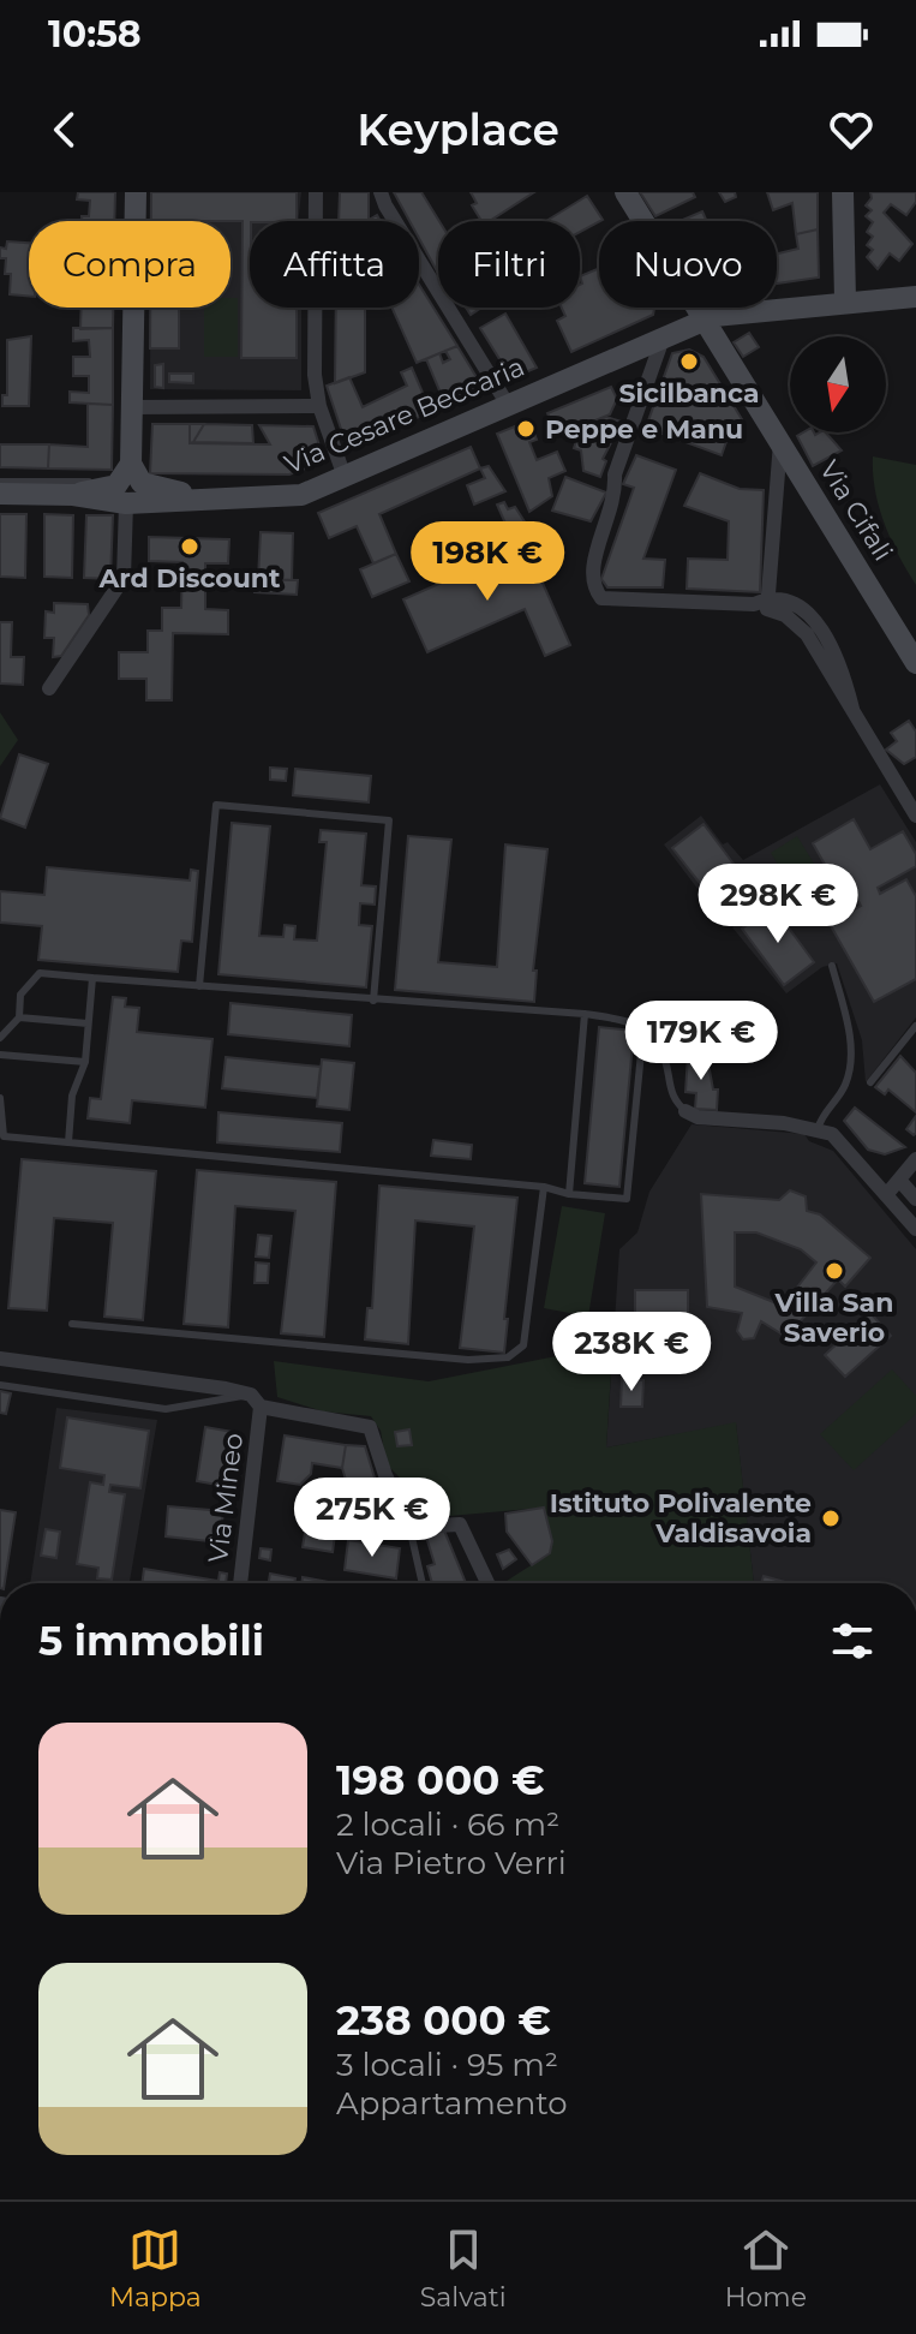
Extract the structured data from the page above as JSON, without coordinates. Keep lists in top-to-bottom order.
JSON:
{
  "streets": {
    "main road": ["Via Cesare Beccaria", "Via Cifali"],
    "street": ["Via Mineo"]
  },
  "crossings": [
    ["Via Cesare Beccaria", "Via Cifali"]
  ],
  "places": [
    "Sicilbanca",
    "Peppe e Manu",
    "Ard Discount",
    "Villa San Saverio",
    "Istituto Polivalente Valdisavoia"
  ],
  "north": "bottom",
  "page": {
    "status": "10:58",
    "header": "Keyplace",
    "chip": [
      "Compra",
      "Affitta",
      "Filtri",
      "Nuovo"
    ],
    "price": [
      "198K €",
      "298K €",
      "179K €",
      "238K €",
      "275K €"
    ],
    "heading": "5 immobili",
    "list": [
      {
        "name": "198 000 €",
        "note": "2 locali · 66 m² · Via Pietro Verri"
      },
      {
        "name": "238 000 €",
        "note": "3 locali · 95 m² · Appartamento"
      }
    ],
    "tabs": ["Mappa", "Salvati", "Home"]
  }
}
